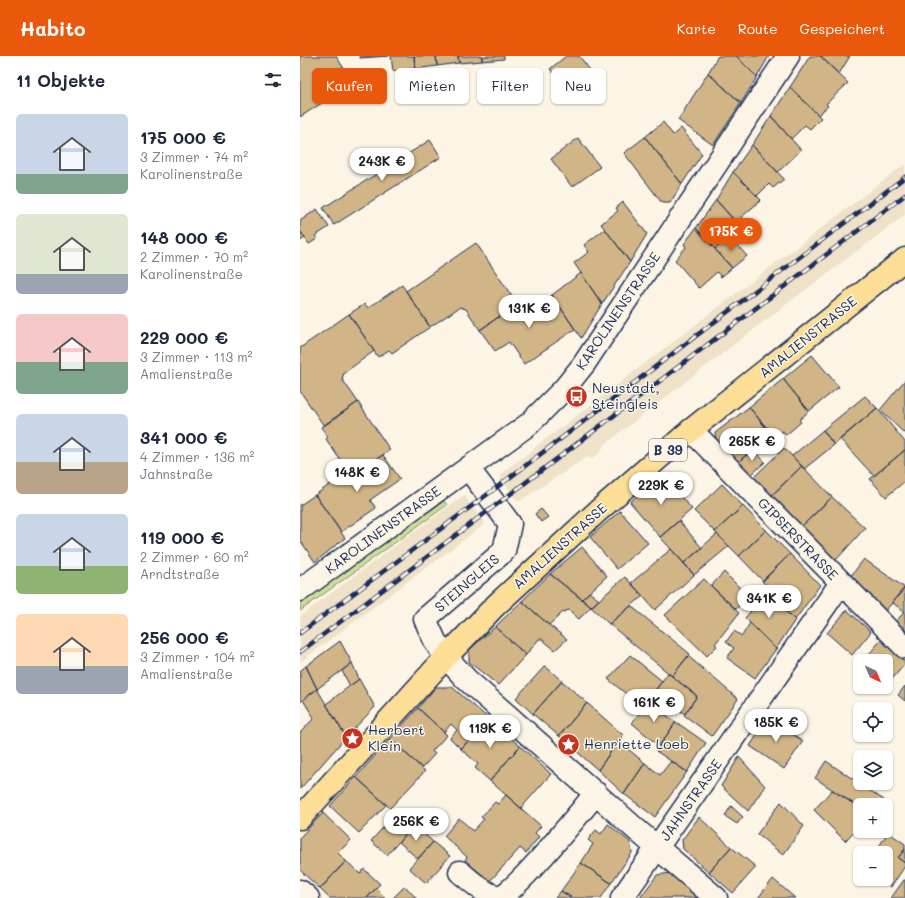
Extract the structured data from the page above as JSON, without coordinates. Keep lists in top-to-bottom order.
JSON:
{
  "streets": {
    "main road": ["AMALIENSTRASSE", "B 39"],
    "street": [
      "KAROLINENSTRASSE",
      "GIPSERSTRASSE",
      "STEINGLEIS",
      "JAHNSTRASSE"
    ]
  },
  "crossings": [
    ["KAROLINENSTRASSE", "STEINGLEIS"],
    ["AMALIENSTRASSE", "GIPSERSTRASSE"],
    ["AMALIENSTRASSE", "STEINGLEIS"],
    ["GIPSERSTRASSE", "JAHNSTRASSE"]
  ],
  "places": {
    "bus stop": ["Neustadt, Steingleis"],
    "place": ["Herbert Klein", "Henriette Loeb"]
  },
  "north": "bottom right",
  "page": {
    "header": "Habito",
    "nav": ["Karte", "Route", "Gespeichert"],
    "heading": "11 Objekte",
    "chip": [
      "Kaufen",
      "Mieten",
      "Filter",
      "Neu"
    ],
    "list": [
      {
        "name": "175 000 €",
        "note": "3 Zimmer · 74 m² · Karolinenstraße"
      },
      {
        "name": "148 000 €",
        "note": "2 Zimmer · 70 m² · Karolinenstraße"
      },
      {
        "name": "229 000 €",
        "note": "3 Zimmer · 113 m² · Amalienstraße"
      },
      {
        "name": "341 000 €",
        "note": "4 Zimmer · 136 m² · Jahnstraße"
      },
      {
        "name": "119 000 €",
        "note": "2 Zimmer · 60 m² · Arndtstraße"
      },
      {
        "name": "256 000 €",
        "note": "3 Zimmer · 104 m² · Amalienstraße"
      }
    ],
    "price": [
      "243K €",
      "175K €",
      "131K €",
      "265K €",
      "148K €",
      "229K €",
      "341K €",
      "161K €",
      "185K €",
      "119K €",
      "256K €"
    ],
    "map_buttons": ["+", "−"]
  }
}
